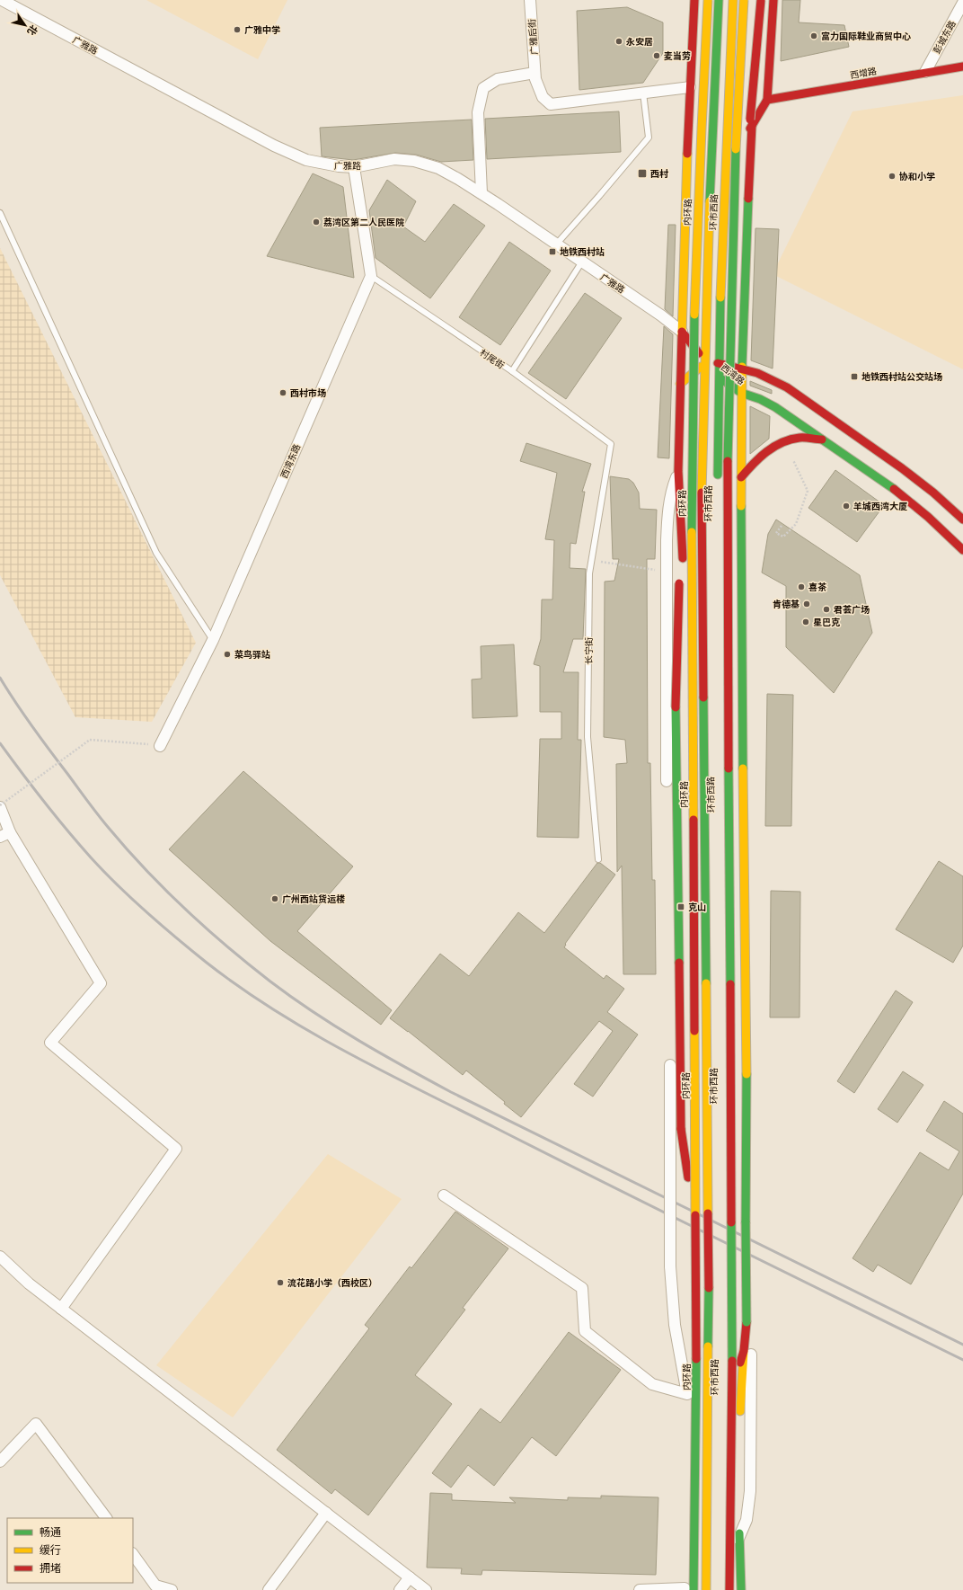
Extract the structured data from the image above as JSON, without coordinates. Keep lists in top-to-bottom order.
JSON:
{
  "streets": {
    "main road": [
      "西增路",
      "内环路",
      "环市西路",
      "西湾路"
    ],
    "street": [
      "广雅后街",
      "彭城东路",
      "广雅路",
      "西湾东路"
    ],
    "lane": ["村尾街", "长宁街"]
  },
  "crossings": [
    ["彭城东路", "西增路"],
    ["环市西路", "西湾路"],
    ["村尾街", "西湾东路"],
    ["村尾街", "长宁街"]
  ],
  "places": {
    "other": [
      "广雅中学",
      "富力国际鞋业商贸中心",
      "永安居",
      "麦当劳",
      "协和小学",
      "荔湾区第二人民医院",
      "西村市场",
      "羊城西湾大厦",
      "喜茶",
      "肯德基",
      "君荟广场",
      "星巴克",
      "菜鸟驿站",
      "广州西站货运楼",
      "流花路小学（西校区）"
    ],
    "transit": [
      "西村",
      "地铁西村站",
      "地铁西村站公交站场",
      "克山"
    ]
  },
  "legend": ["畅通", "缓行", "拥堵"],
  "north": "bottom right"
}
